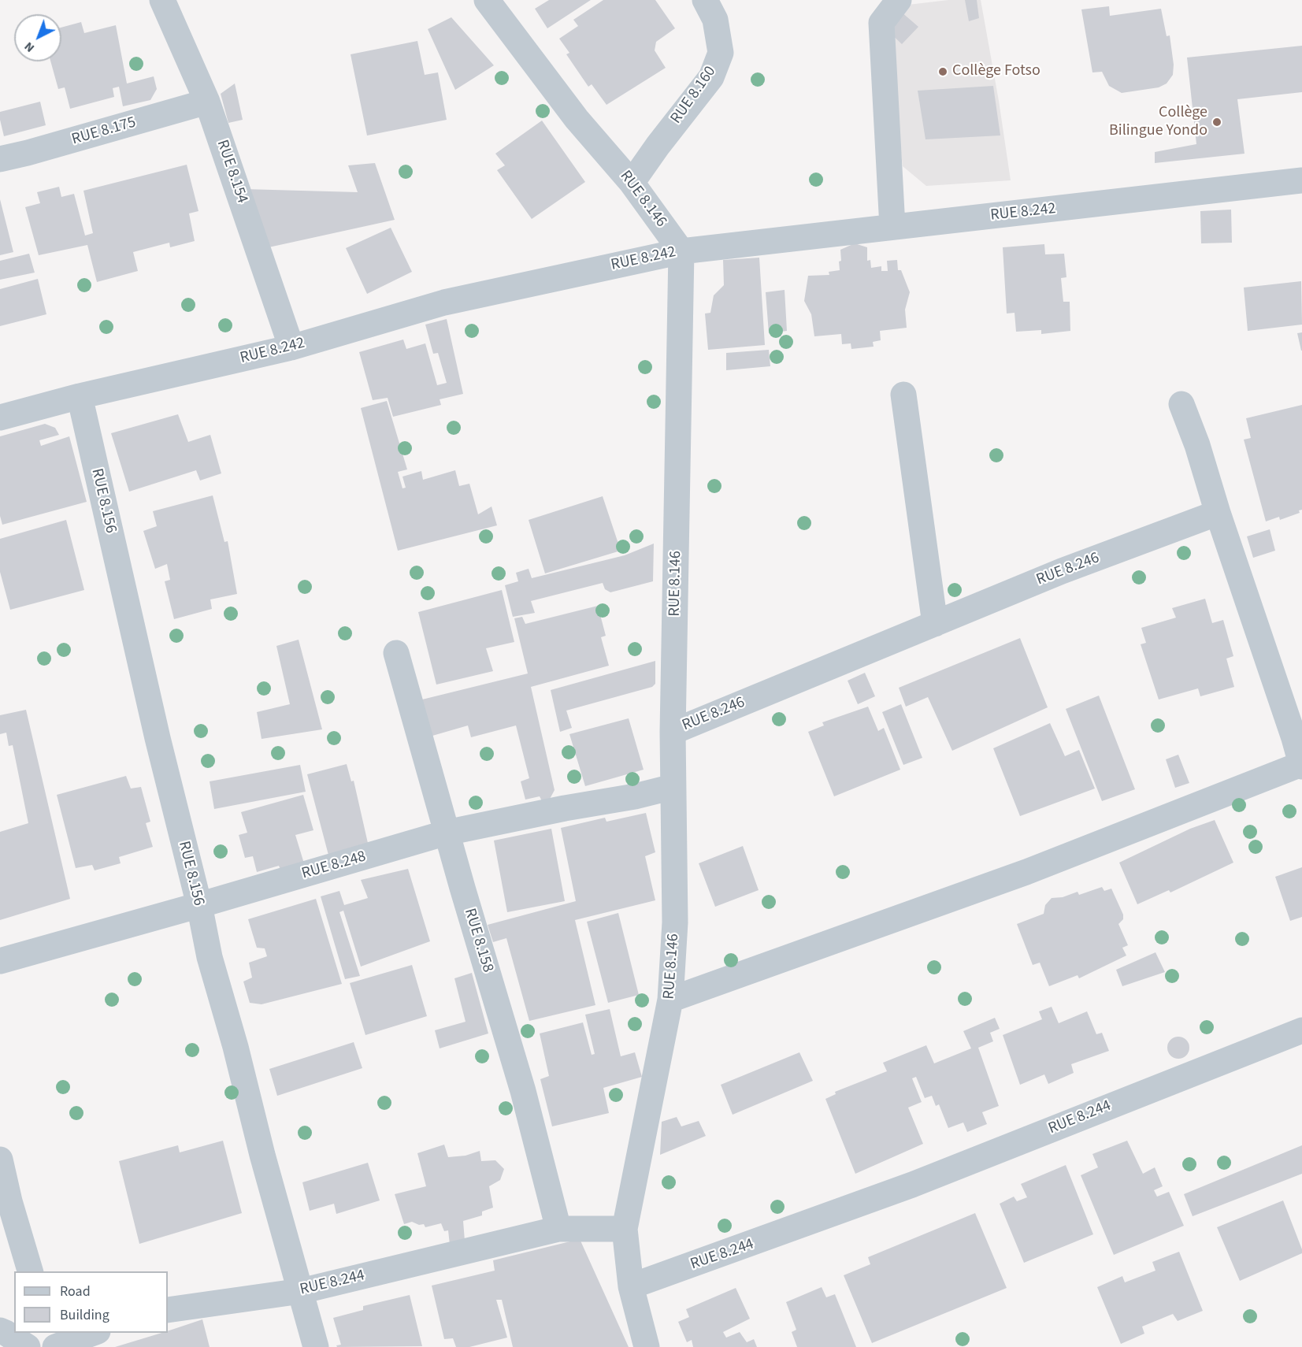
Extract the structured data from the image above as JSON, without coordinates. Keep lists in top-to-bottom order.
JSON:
{
  "streets": {
    "street": [
      "RUE 8.160",
      "RUE 8.175",
      "RUE 8.154",
      "RUE 8.146",
      "RUE 8.242",
      "RUE 8.156",
      "RUE 8.246",
      "RUE 8.248",
      "RUE 8.158",
      "RUE 8.244"
    ]
  },
  "crossings": [
    ["RUE 8.160", "RUE 8.146"],
    ["RUE 8.175", "RUE 8.154"],
    ["RUE 8.154", "RUE 8.242"],
    ["RUE 8.146", "RUE 8.242"],
    ["RUE 8.146", "RUE 8.246"],
    ["RUE 8.146", "RUE 8.248"],
    ["RUE 8.146", "RUE 8.244"],
    ["RUE 8.242", "RUE 8.156"],
    ["RUE 8.156", "RUE 8.248"],
    ["RUE 8.156", "RUE 8.244"],
    ["RUE 8.248", "RUE 8.158"],
    ["RUE 8.158", "RUE 8.244"]
  ],
  "places": ["Collège Fotso", "Collège Bilingue Yondo"],
  "legend": ["Road", "Building"],
  "north": "bottom left"
}
